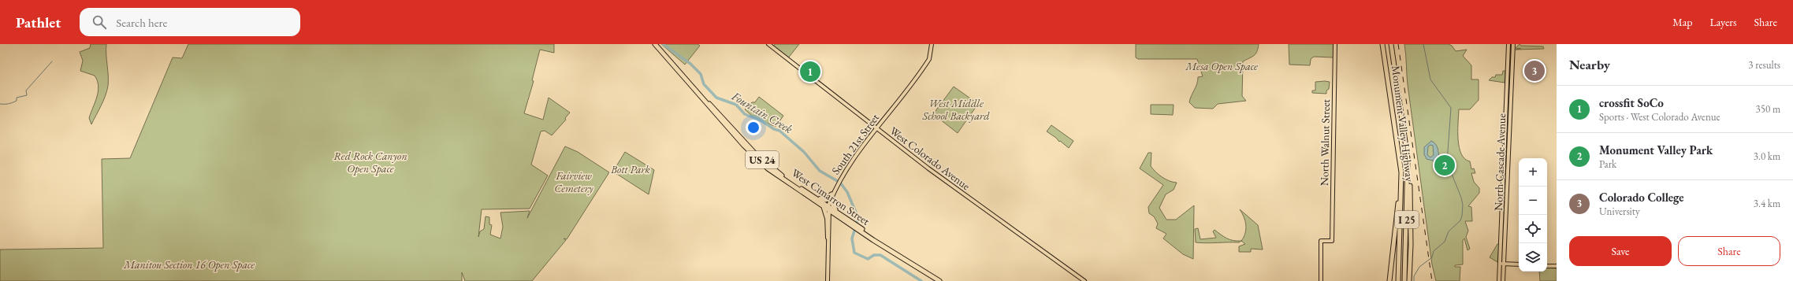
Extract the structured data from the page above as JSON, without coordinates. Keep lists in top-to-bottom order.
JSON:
{
  "streets": {
    "highway": [
      "Monument Valley Highway",
      "US 24",
      "West Cimarron Street",
      "I 25"
    ],
    "main road": [
      "North Walnut Street",
      "South 21st Street",
      "West Colorado Avenue",
      "North Cascade Avenue"
    ]
  },
  "crossings": [
    ["South 21st Street", "West Colorado Avenue"],
    ["South 21st Street", "West Cimarron Street"]
  ],
  "water": ["Fountain Creek"],
  "parks": [
    "Mesa Open Space",
    "West Middle School Backyard",
    "Red Rock Canyon Open Space",
    "Bott Park",
    "Fairview Cemetery",
    "Manitou Section 16 Open Space"
  ],
  "page": {
    "header": "Pathlet",
    "search": "Search here",
    "nav": ["Map", "Layers", "Share"],
    "heading": ["Nearby", "3 results"],
    "pins": ["3", "1", "2"],
    "list": [
      {
        "mark": "1",
        "name": "crossfit SoCo",
        "note": "Sports · West Colorado Avenue",
        "value": "350 m"
      },
      {
        "mark": "2",
        "name": "Monument Valley Park",
        "note": "Park",
        "value": "3.0 km"
      },
      {
        "mark": "3",
        "name": "Colorado College",
        "note": "University",
        "value": "3.4 km"
      }
    ],
    "map_buttons": ["+", "−"],
    "buttons": ["Save", "Share"]
  }
}
